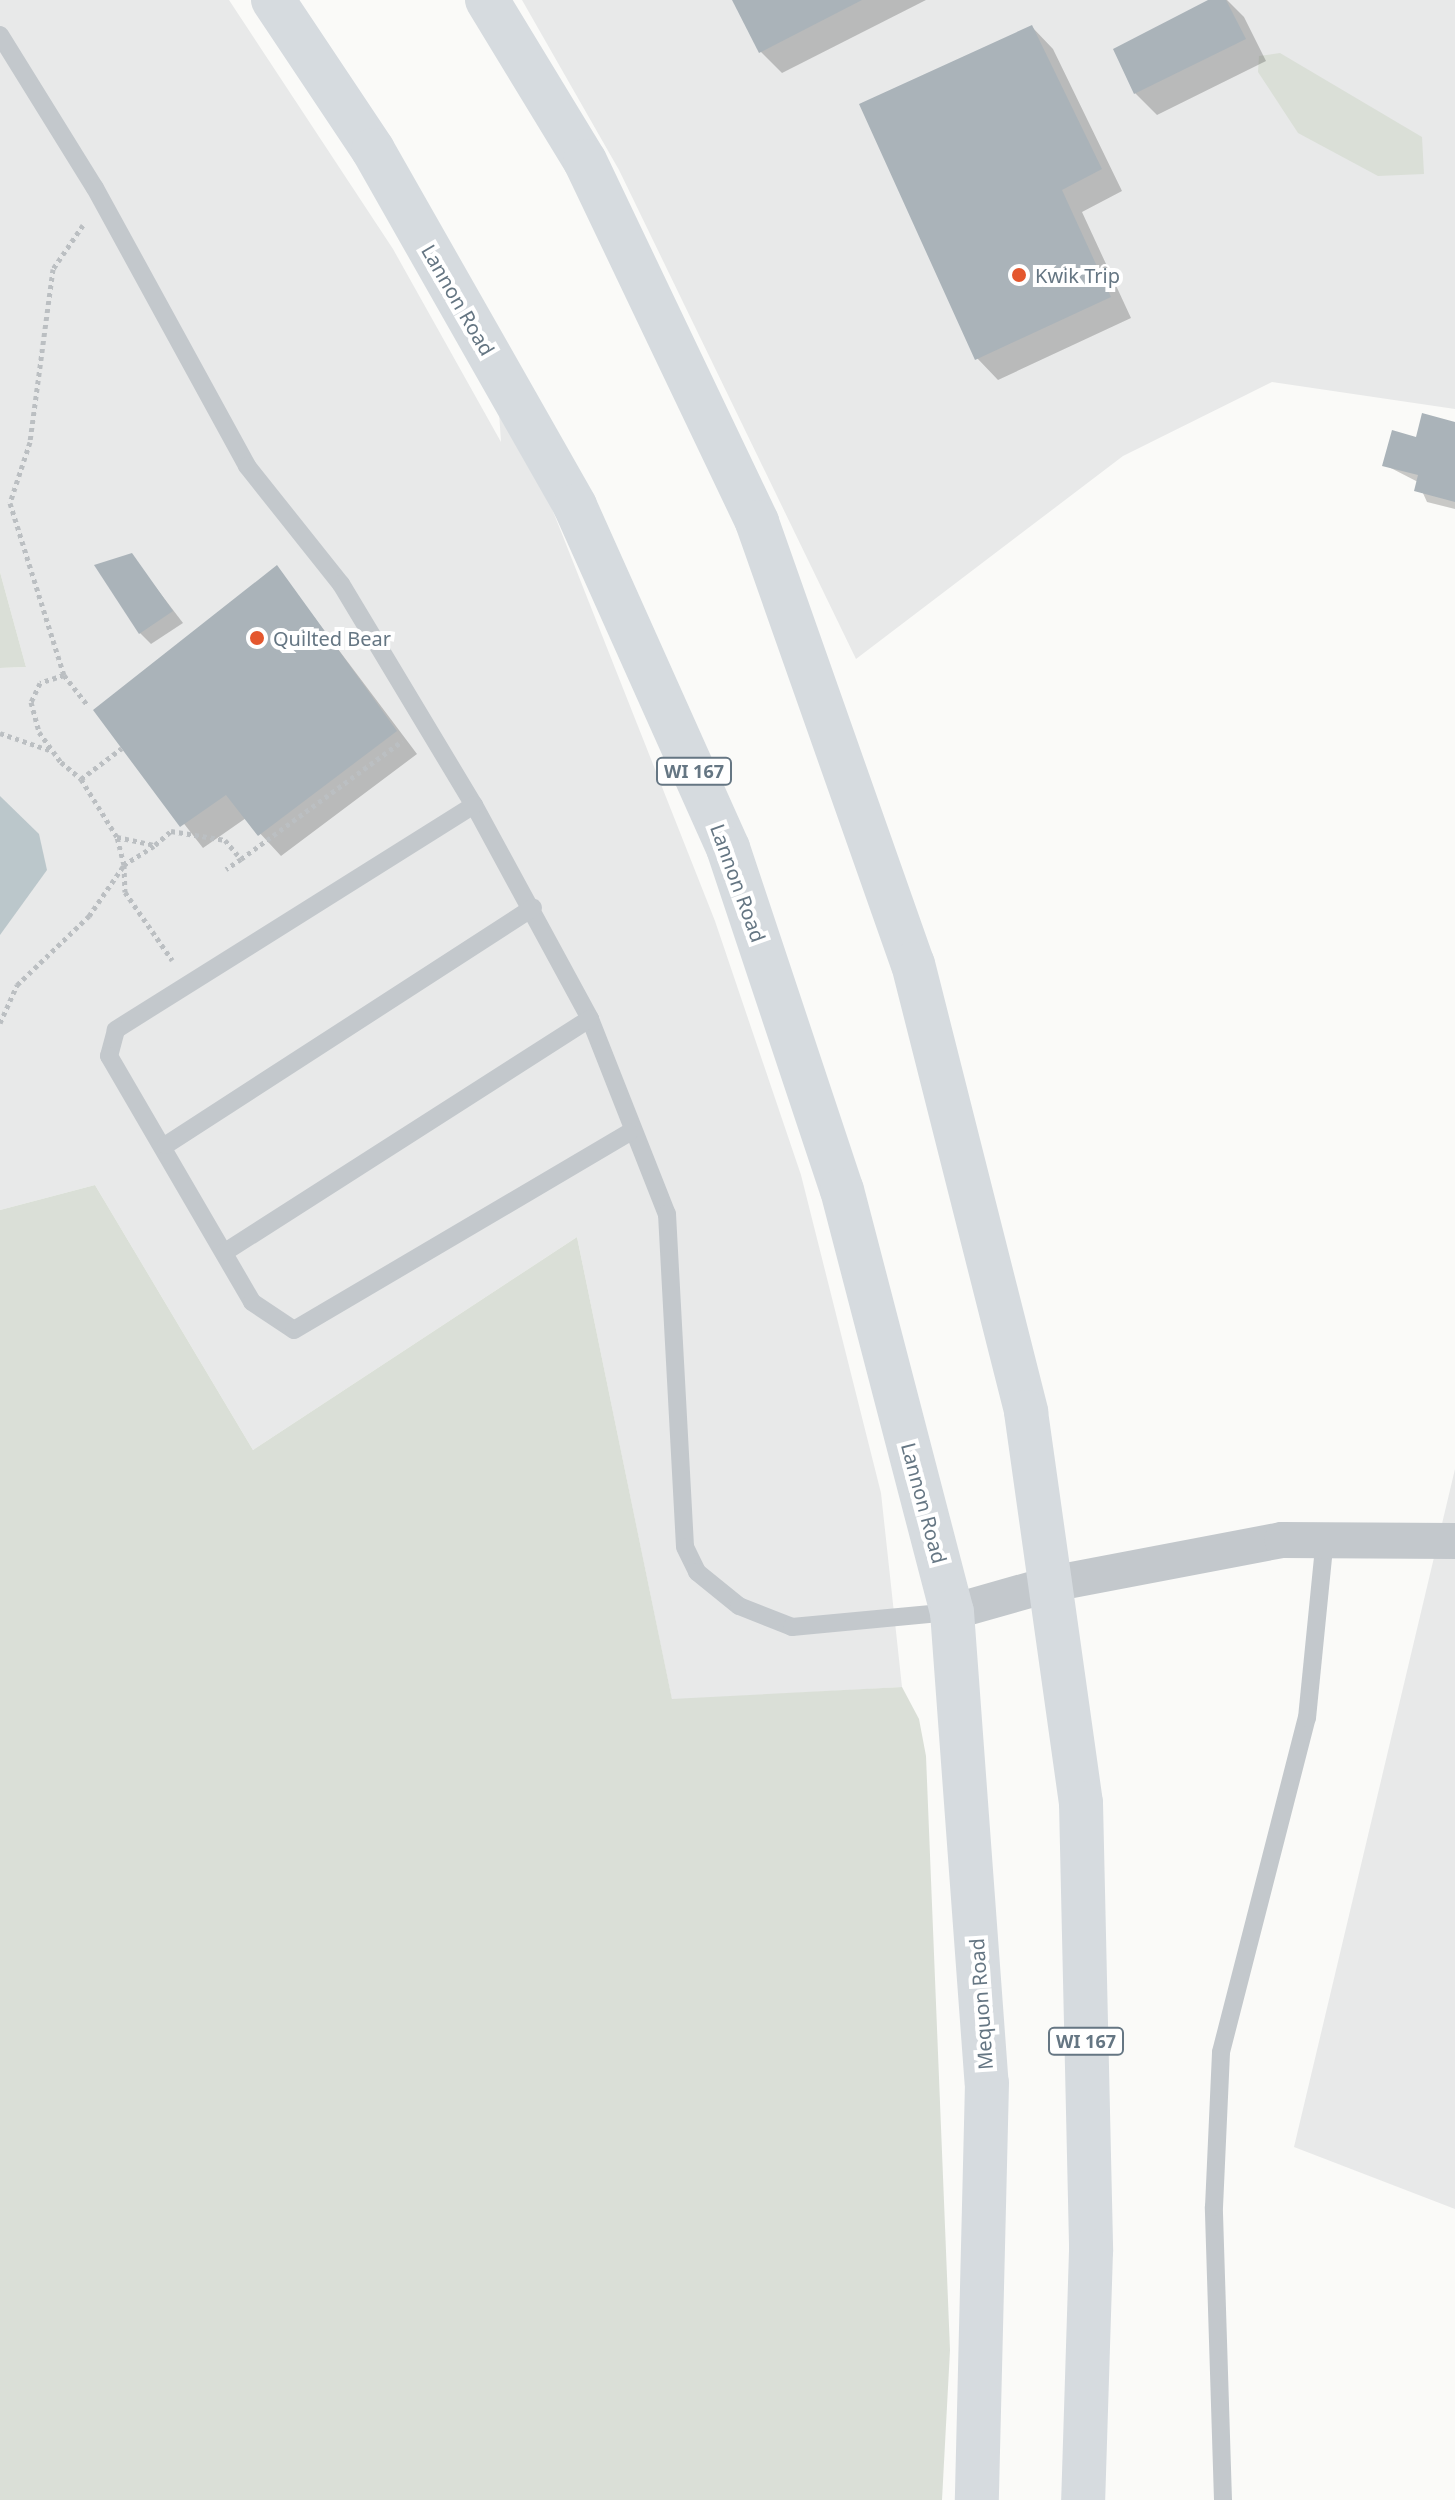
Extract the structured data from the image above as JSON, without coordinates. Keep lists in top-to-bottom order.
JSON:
{
  "streets": {
    "main road": ["Lannon Road", "WI 167", "Mequon Road"]
  },
  "crossings": [
    ["Lannon Road", "Mequon Road"]
  ],
  "places": ["Kwik Trip", "Quilted Bear"]
}
